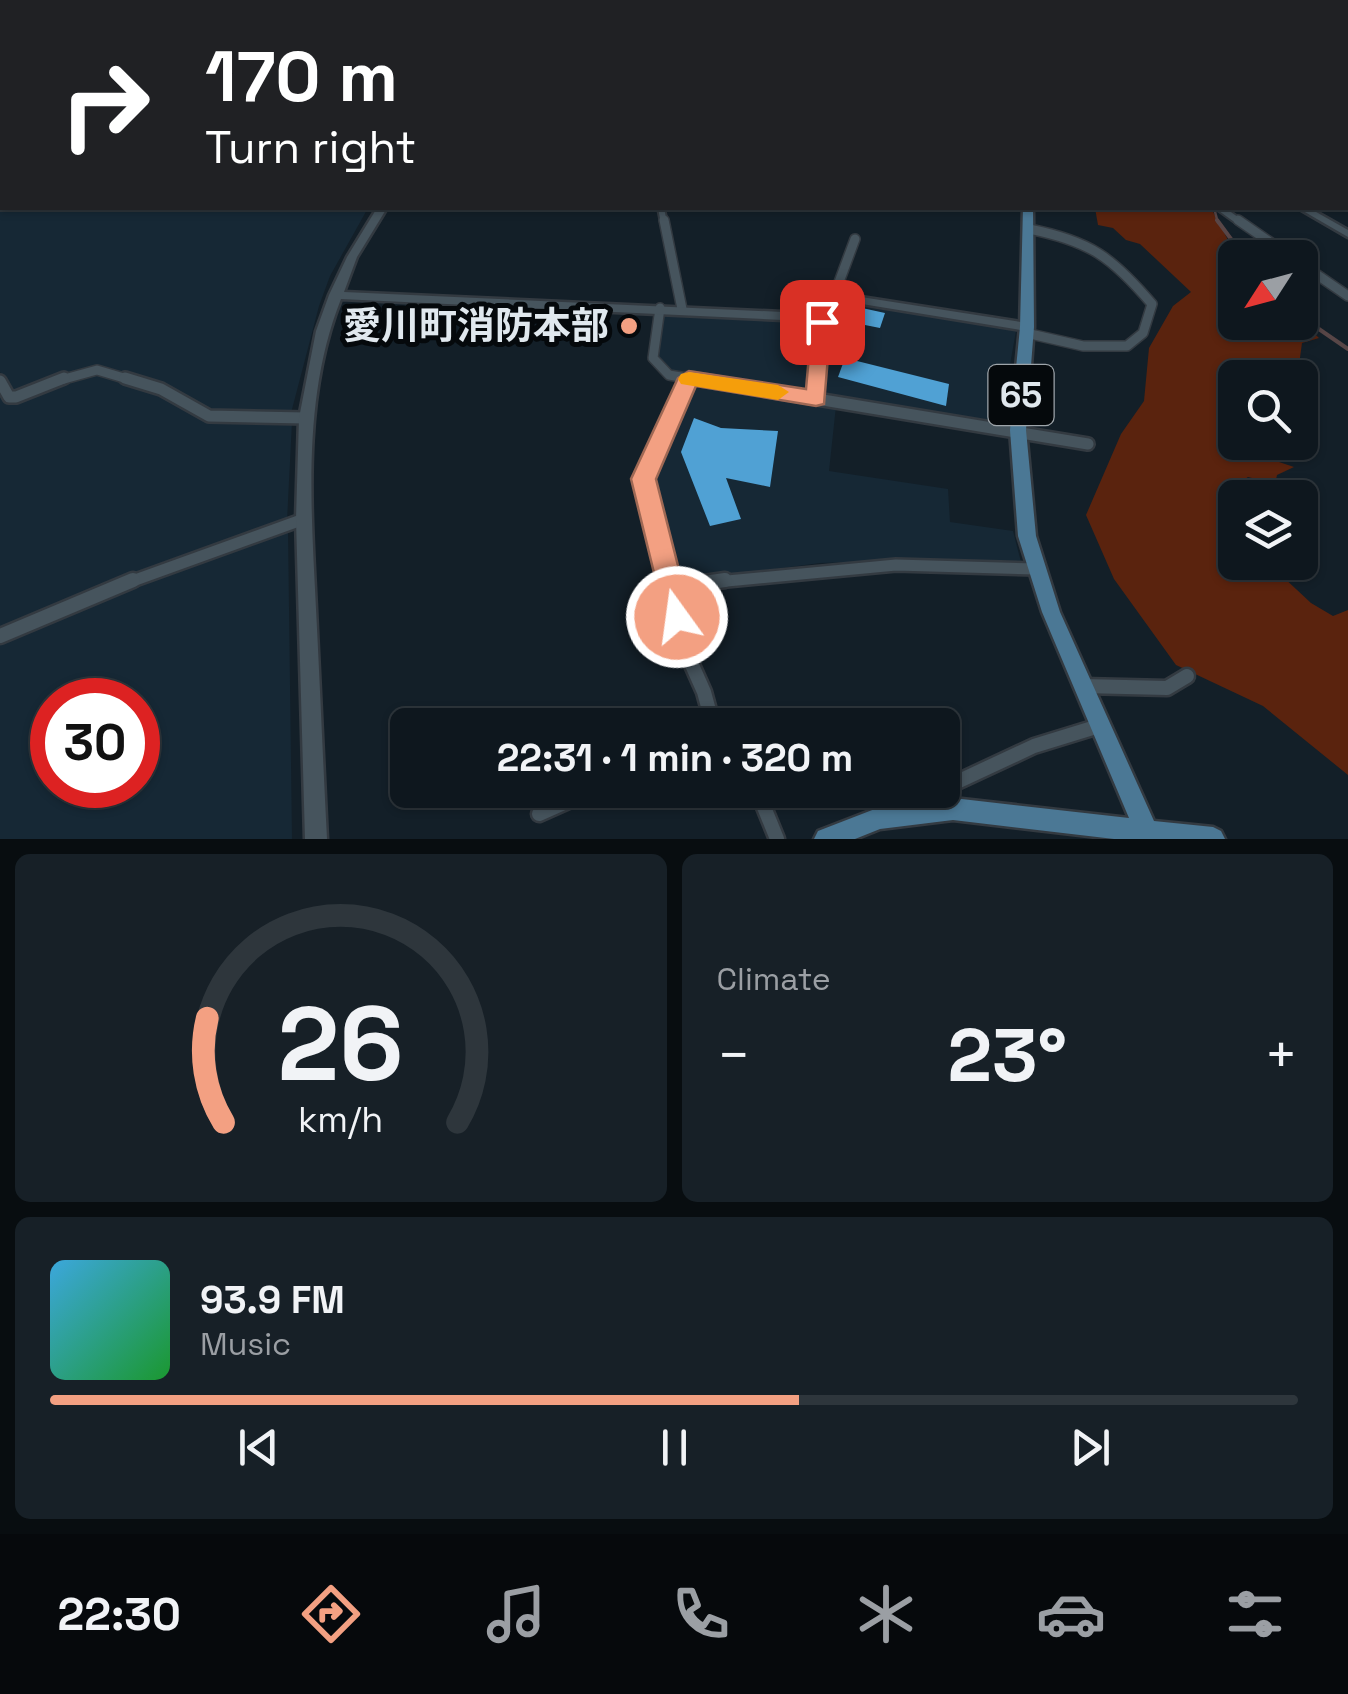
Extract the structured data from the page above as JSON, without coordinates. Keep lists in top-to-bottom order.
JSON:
{
  "streets": {
    "main road": ["65"]
  },
  "places": ["愛川町消防本部"],
  "north": "bottom left",
  "page": {
    "turn": ["170 m", "Turn right"],
    "limit": "30",
    "trip": "22:31 · 1 min · 320 m",
    "tile": "Climate",
    "heat": ["−", "23°", "+"],
    "song": ["93.9 FM", "Music"],
    "tabs": "22:30",
    "gauge": ["26", "km/h"]
  }
}
